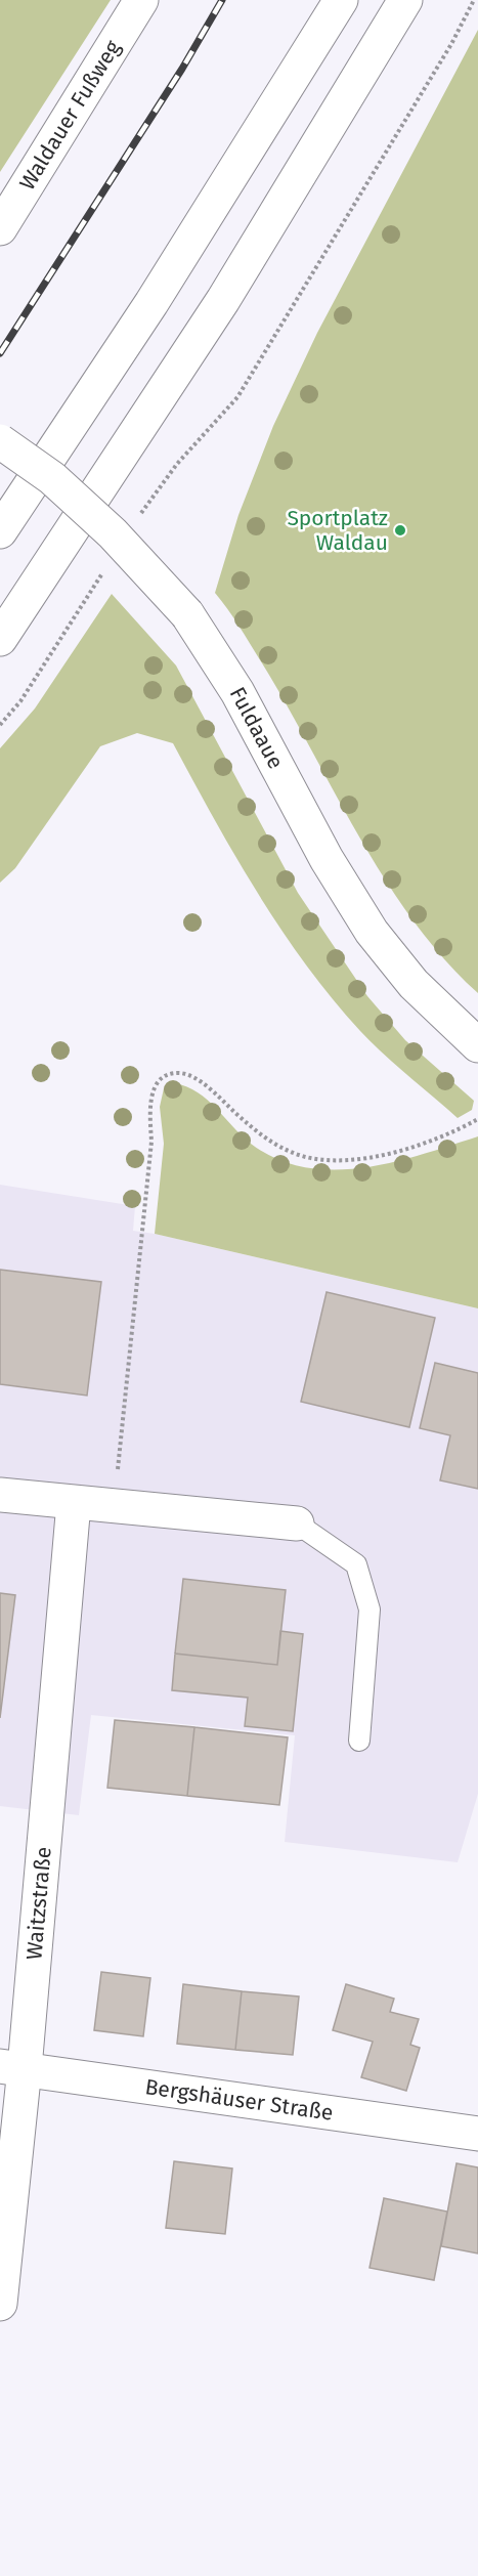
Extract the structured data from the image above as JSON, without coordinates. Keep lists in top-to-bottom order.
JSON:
{
  "streets": {
    "street": [
      "Waldauer Fußweg",
      "Fuldaaue",
      "Waitzstraße",
      "Bergshäuser Straße"
    ]
  },
  "crossings": [
    ["Waitzstraße", "Bergshäuser Straße"]
  ],
  "places": ["Sportplatz Waldau"]
}
